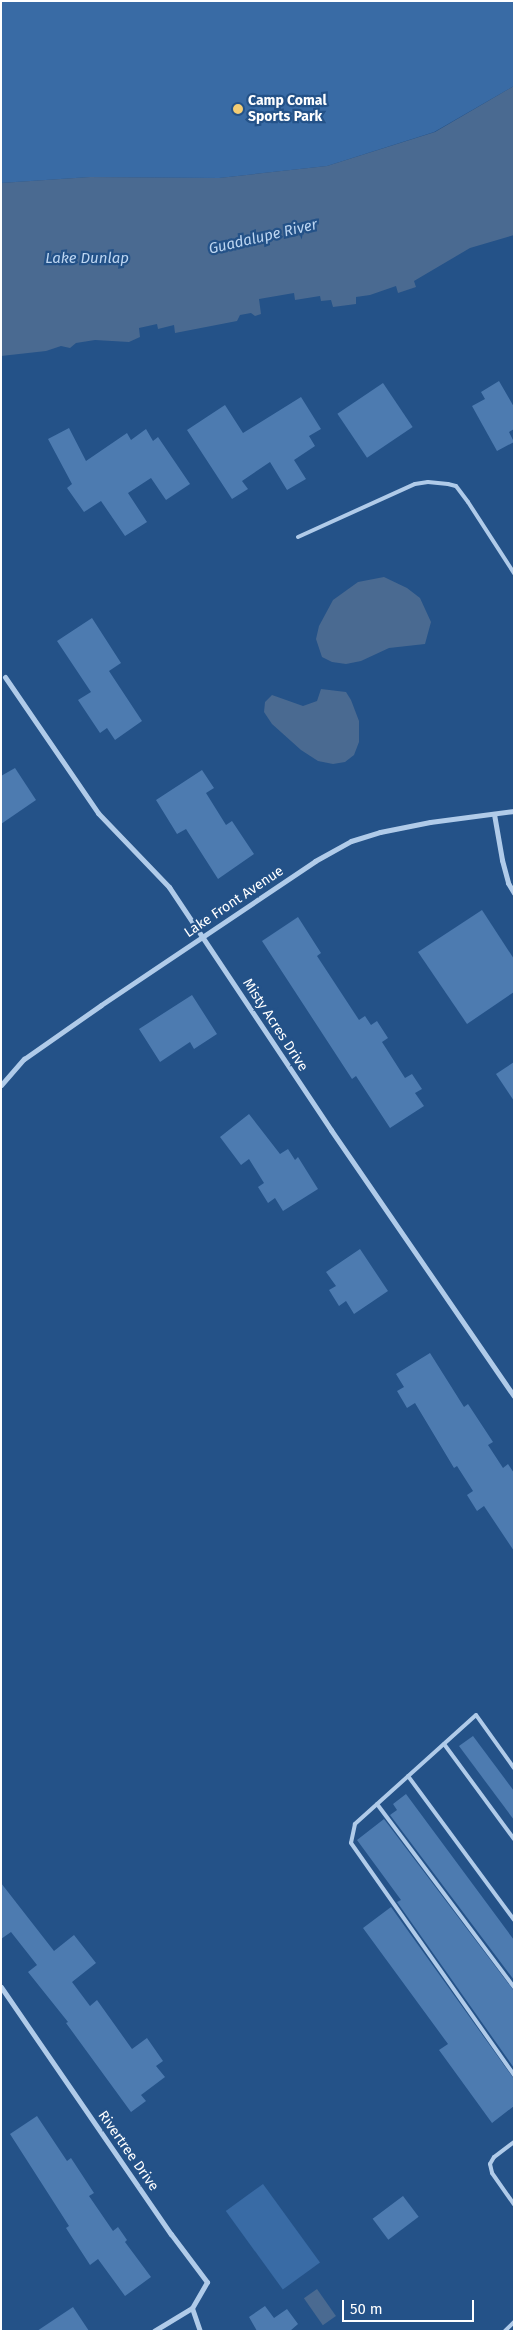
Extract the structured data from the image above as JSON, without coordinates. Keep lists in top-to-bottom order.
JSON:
{
  "streets": {
    "street": ["Lake Front Avenue", "Misty Acres Drive", "Rivertree Drive"]
  },
  "crossings": [
    ["Lake Front Avenue", "Misty Acres Drive"]
  ],
  "water": ["Guadalupe River", "Lake Dunlap"],
  "places": ["Camp Comal Sports Park"],
  "scale_bar": "50 m"
}
